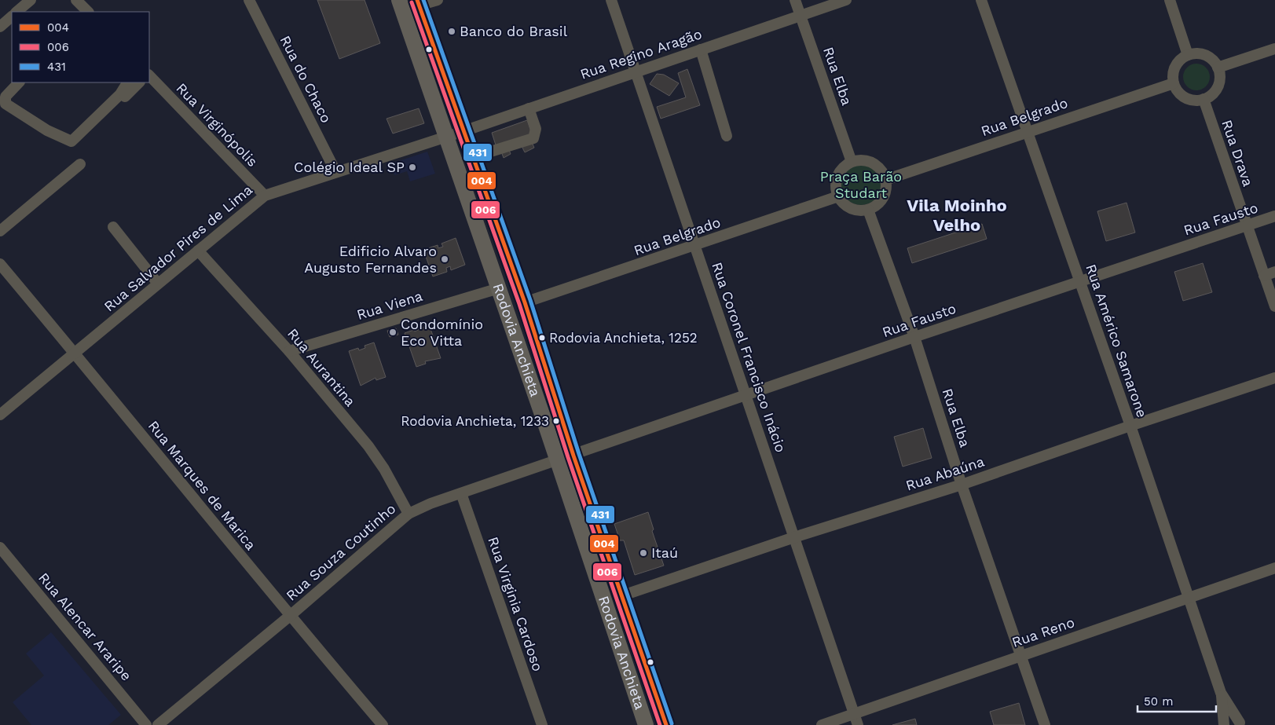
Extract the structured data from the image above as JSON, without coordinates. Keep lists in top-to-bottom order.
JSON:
{
  "streets": {
    "highway": ["Rodovia Anchieta"],
    "street": [
      "Rua Regino Aragão",
      "Rua Elba",
      "Rua do Chaco",
      "Rua Belgrado",
      "Rua Virginópolis",
      "Rua Drava",
      "Rua Fausto",
      "Rua Salvador Pires de Lima",
      "Rua Viena",
      "Rua Américo Samarone",
      "Rua Coronel Francisco Inácio",
      "Rua Aurantina",
      "Rua Abaúna",
      "Rua Marques de Marica",
      "Rua Souza Coutinho",
      "Rua Virginia Cardoso",
      "Rua Alencar Araripe",
      "Rua Reno"
    ]
  },
  "crossings": [
    ["Rua Regino Aragão", "Rua Elba"],
    ["Rua Regino Aragão", "Rua Salvador Pires de Lima"],
    ["Rua Regino Aragão", "Rodovia Anchieta"],
    ["Rua Regino Aragão", "Rua Coronel Francisco Inácio"],
    ["Rua Elba", "Rua Belgrado"],
    ["Rua Elba", "Rua Fausto"],
    ["Rua Elba", "Rua Abaúna"],
    ["Rua Elba", "Rua Reno"],
    ["Rua do Chaco", "Rua Salvador Pires de Lima"],
    ["Rua Belgrado", "Rua Drava"],
    ["Rua Belgrado", "Rodovia Anchieta"],
    ["Rua Belgrado", "Rua Américo Samarone"],
    ["Rua Belgrado", "Rua Coronel Francisco Inácio"],
    ["Rua Virginópolis", "Rua Salvador Pires de Lima"],
    ["Rua Drava", "Rua Fausto"],
    ["Rua Fausto", "Rodovia Anchieta"],
    ["Rua Fausto", "Rua Américo Samarone"],
    ["Rua Fausto", "Rua Coronel Francisco Inácio"],
    ["Rua Fausto", "Rua Souza Coutinho"],
    ["Rua Salvador Pires de Lima", "Rodovia Anchieta"],
    ["Rua Salvador Pires de Lima", "Rua Aurantina"],
    ["Rua Salvador Pires de Lima", "Rua Marques de Marica"],
    ["Rua Viena", "Rodovia Anchieta"],
    ["Rua Viena", "Rua Aurantina"],
    ["Rodovia Anchieta", "Rua Abaúna"],
    ["Rodovia Anchieta", "Rua Souza Coutinho"],
    ["Rua Américo Samarone", "Rua Abaúna"],
    ["Rua Américo Samarone", "Rua Reno"],
    ["Rua Coronel Francisco Inácio", "Rua Abaúna"],
    ["Rua Coronel Francisco Inácio", "Rua Reno"],
    ["Rua Aurantina", "Rua Souza Coutinho"],
    ["Rua Marques de Marica", "Rua Souza Coutinho"],
    ["Rua Souza Coutinho", "Rua Virginia Cardoso"]
  ],
  "districts": ["Vila Moinho Velho"],
  "parks": ["Praça Barão Studart"],
  "places": [
    "Banco do Brasil",
    "Colégio Ideal SP",
    "Edificio Alvaro Augusto Fernandes",
    "Condomínio Eco Vitta",
    "Rodovia Anchieta, 1252",
    "Rodovia Anchieta, 1233",
    "Itaú"
  ],
  "lines": ["transit line 004", "transit line 431", "transit line 006"],
  "legend": ["004", "006", "431"],
  "scale_bar": "50 m"
}
